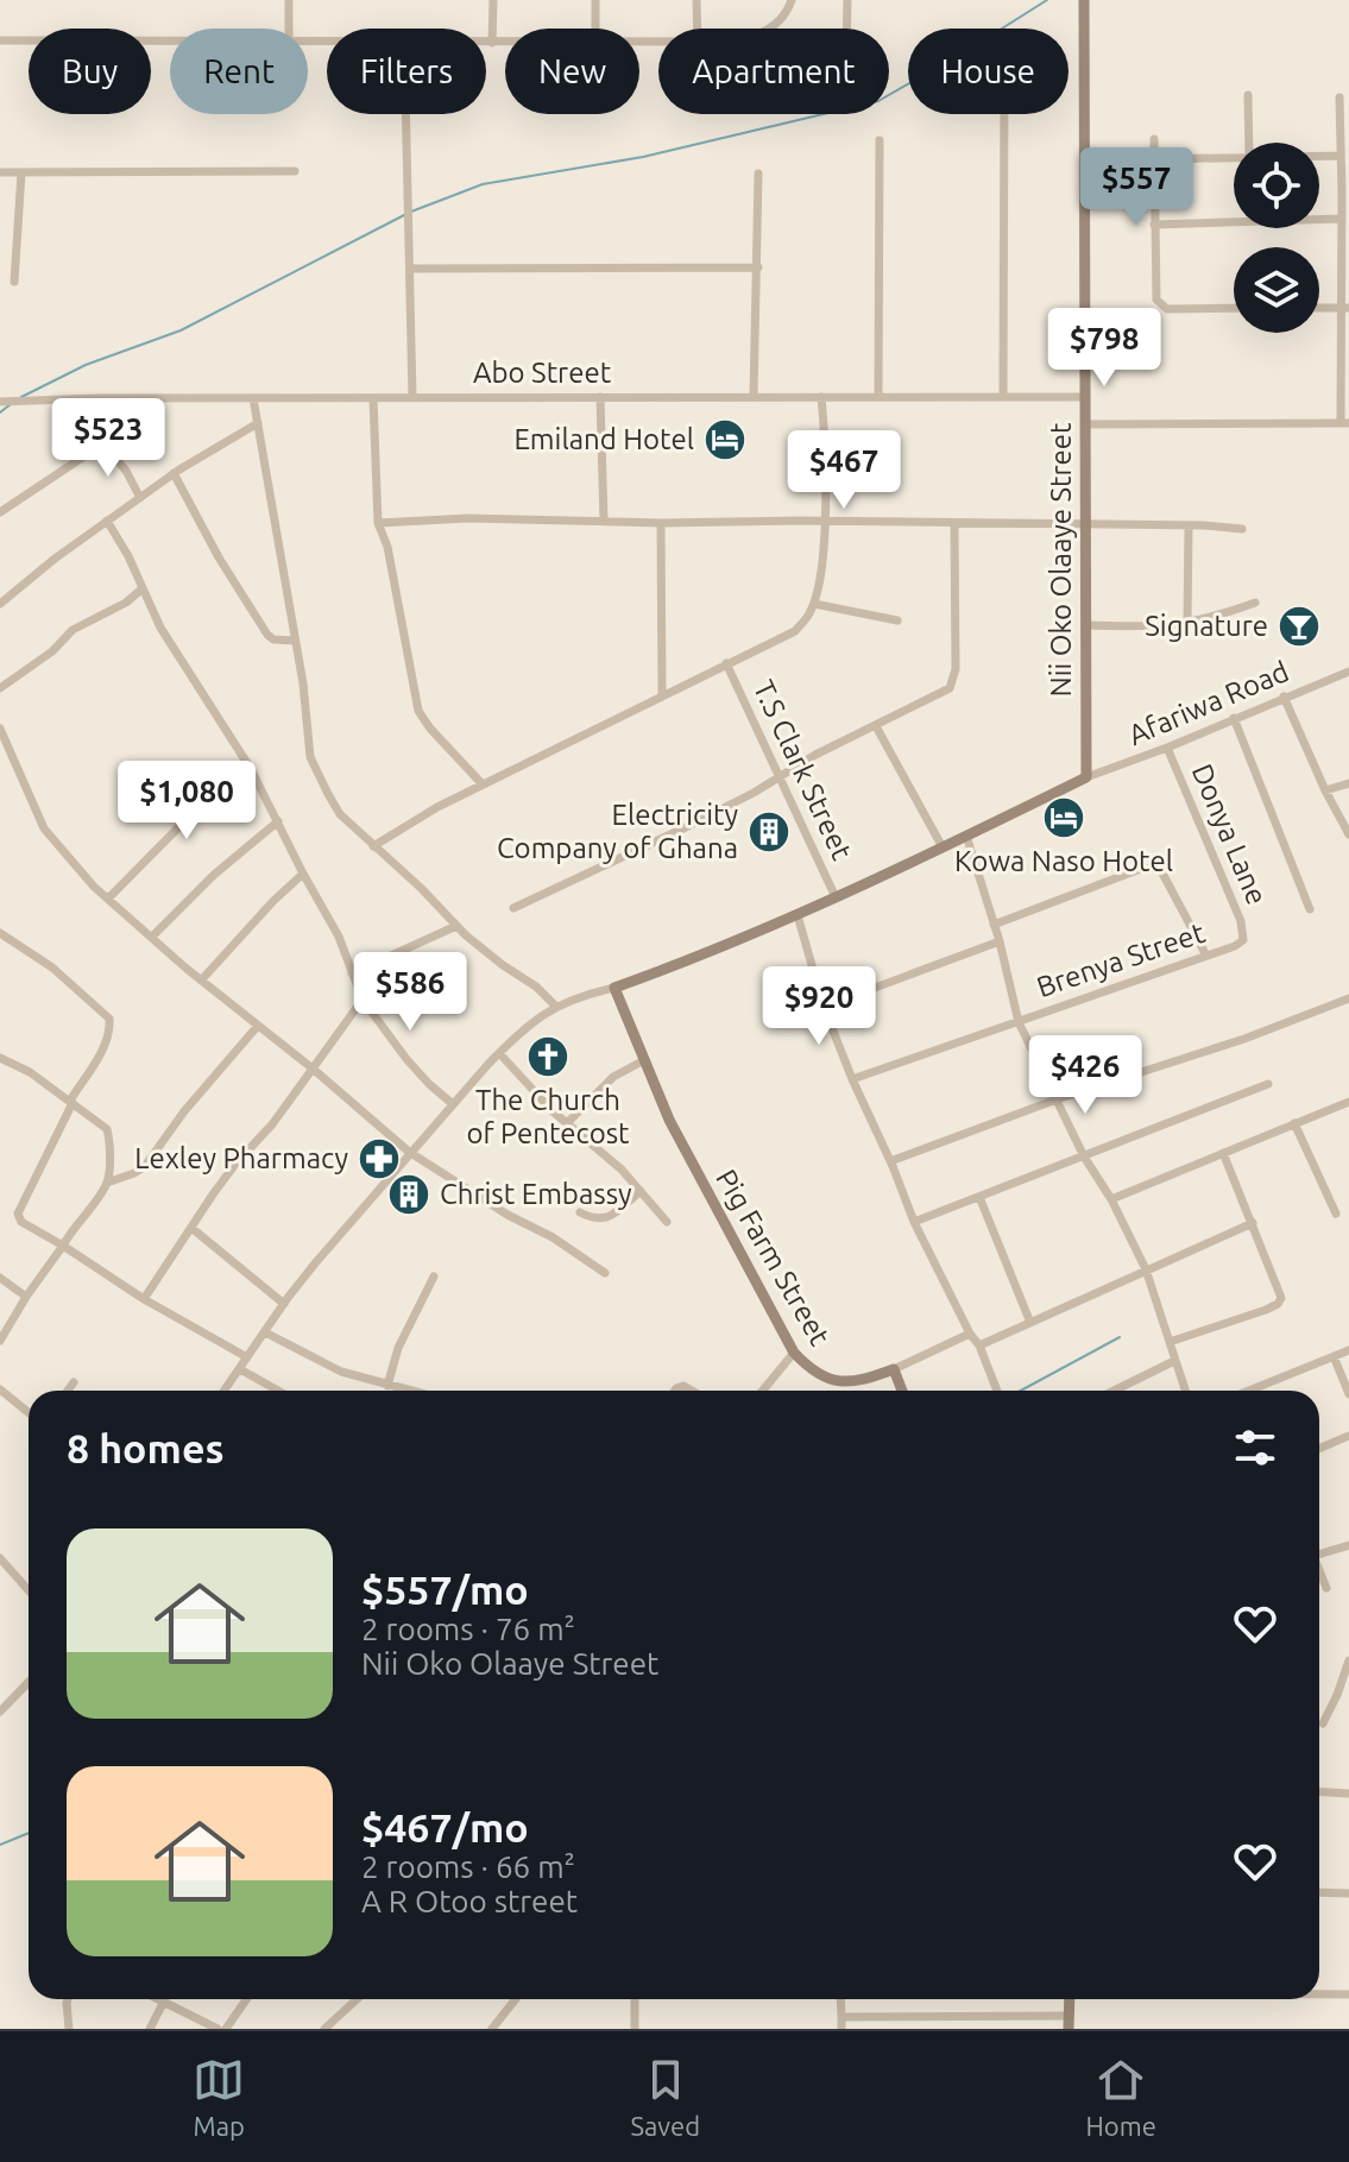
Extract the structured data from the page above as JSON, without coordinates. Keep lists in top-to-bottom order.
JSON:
{
  "streets": {
    "street": [
      "Abo Street",
      "Nii Oko Olaaye Street",
      "Afariwa Road",
      "T.S Clark Street",
      "Donya Lane",
      "Brenya Street",
      "Pig Farm Street"
    ]
  },
  "crossings": [
    ["Abo Street", "Nii Oko Olaaye Street"],
    ["Nii Oko Olaaye Street", "Afariwa Road"],
    ["Afariwa Road", "Donya Lane"],
    ["Donya Lane", "Brenya Street"]
  ],
  "places": {
    "hotel": ["Emiland Hotel", "Kowa Naso Hotel"],
    "bar": ["Signature"],
    "building": ["Electricity Company of Ghana", "Christ Embassy"],
    "church": ["The Church of Pentecost"],
    "pharmacy": ["Lexley Pharmacy"]
  },
  "page": {
    "chip": [
      "Buy",
      "Rent",
      "Filters",
      "New",
      "Apartment",
      "House"
    ],
    "price": [
      "$557",
      "$798",
      "$523",
      "$467",
      "$1,080",
      "$586",
      "$920",
      "$426"
    ],
    "heading": "8 homes",
    "list": [
      {
        "name": "$557/mo",
        "note": "2 rooms · 76 m² · Nii Oko Olaaye Street"
      },
      {
        "name": "$467/mo",
        "note": "2 rooms · 66 m² · A R Otoo street"
      }
    ],
    "tabs": ["Map", "Saved", "Home"]
  }
}
